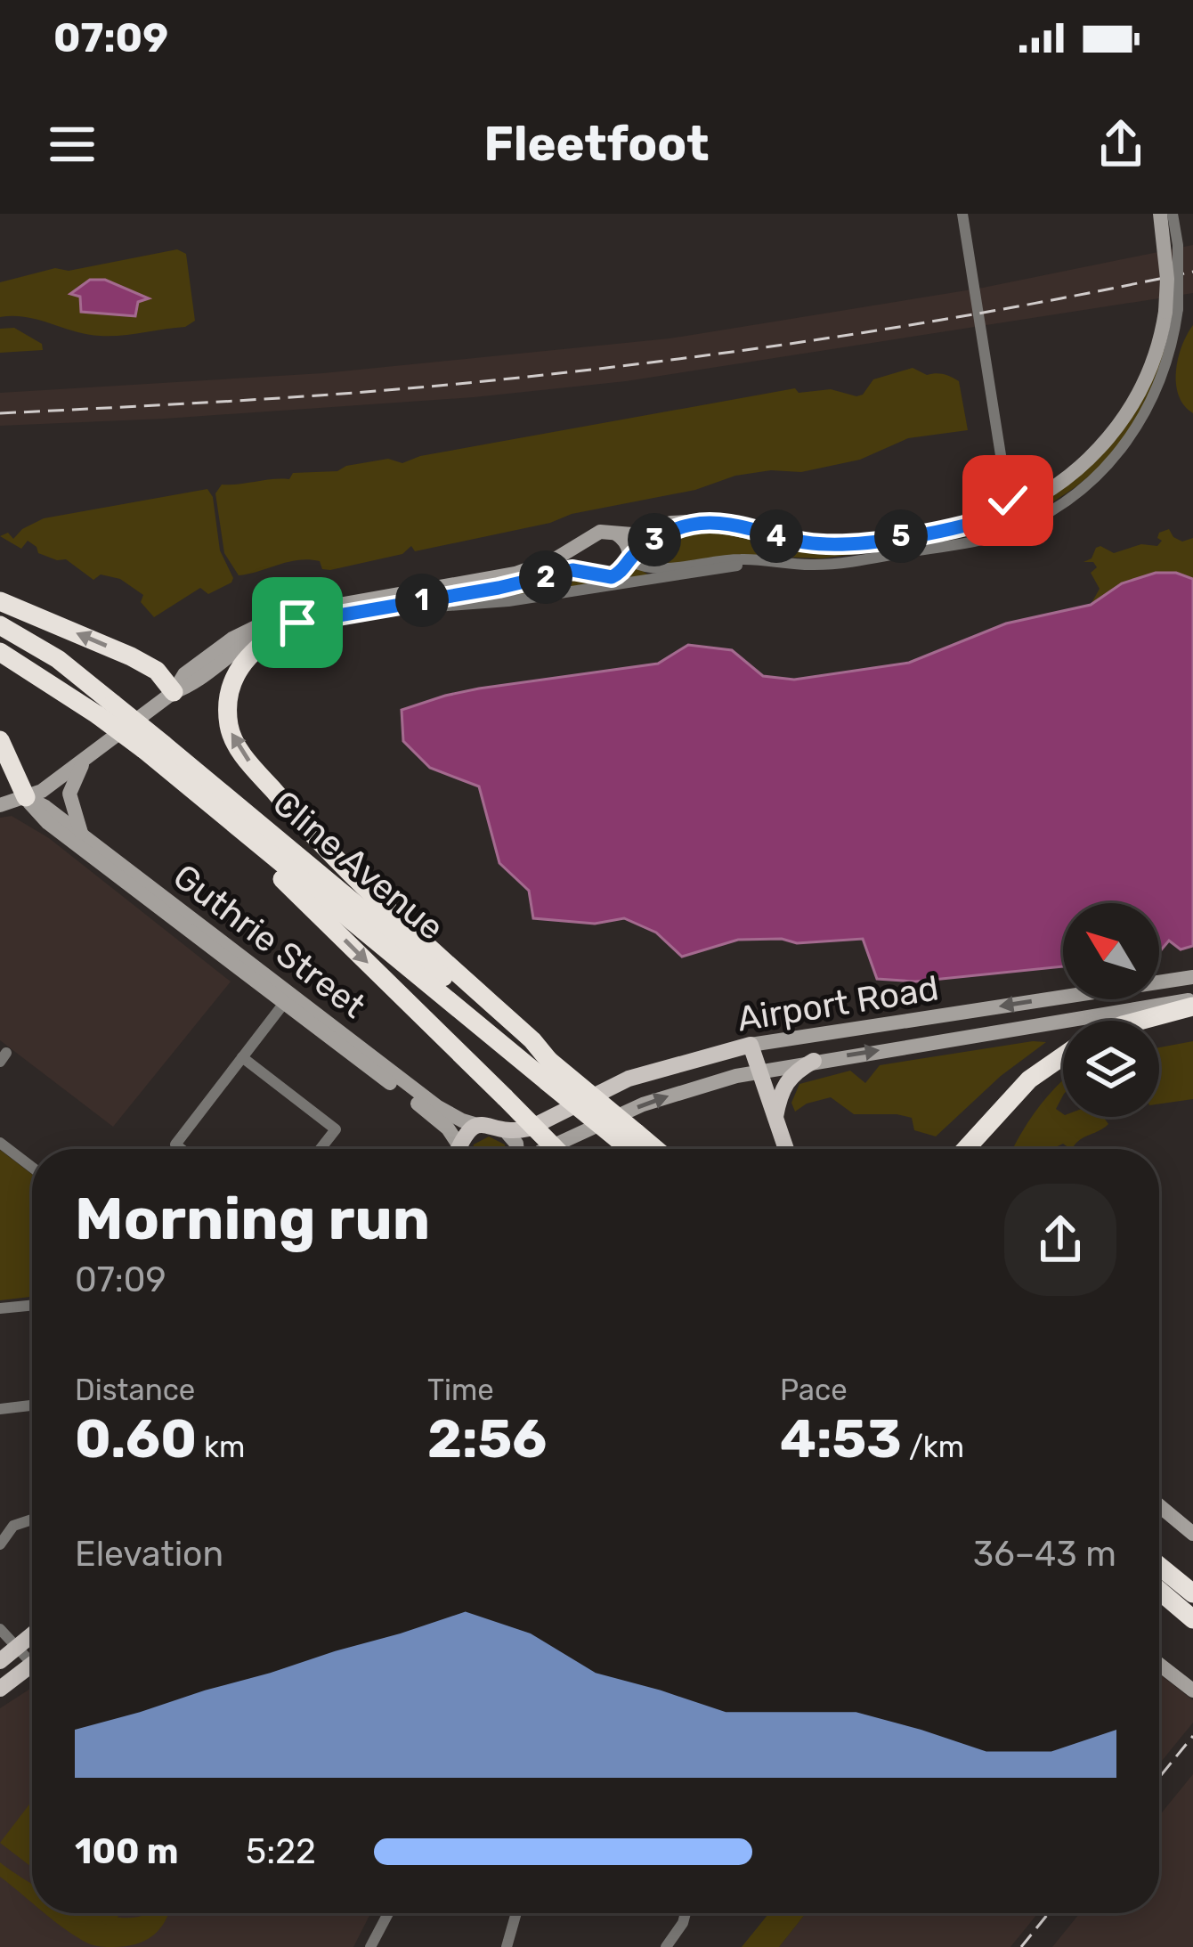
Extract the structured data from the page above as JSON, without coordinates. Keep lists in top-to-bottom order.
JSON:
{
  "streets": {
    "highway": ["Cline Avenue"],
    "main road": ["Guthrie Street", "Airport Road"]
  },
  "north": "top left",
  "page": {
    "status": "07:09",
    "header": "Fleetfoot",
    "pins": [
      "4",
      "5",
      "3",
      "2",
      "1"
    ],
    "heading": ["Morning run", "07:09"],
    "stats": [
      ["Distance", "0.60 km"],
      ["Time", "2:56"],
      ["Pace", "4:53 /km"]
    ],
    "chart": ["Elevation", "36–43 m"],
    "list": [
      {
        "name": "100 m",
        "note": "5:22"
      }
    ]
  }
}
